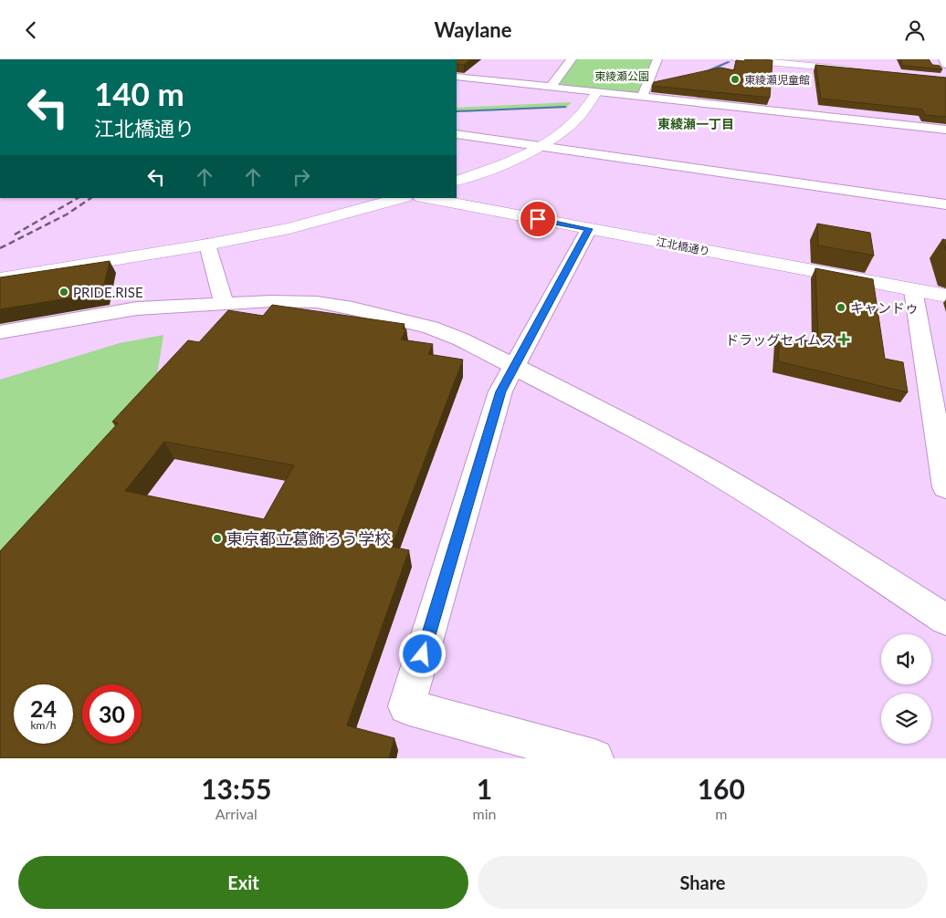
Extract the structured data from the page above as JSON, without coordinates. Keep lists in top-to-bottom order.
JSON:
{
  "streets": {
    "street": ["江北橋通り"]
  },
  "districts": ["東綾瀬一丁目"],
  "parks": ["東綾瀬公園"],
  "places": {
    "other": [
      "東綾瀬児童館",
      "PRIDE.RISE",
      "キャンドゥ",
      "東京都立葛飾ろう学校"
    ],
    "health": ["ドラッグセイムス"]
  },
  "page": {
    "header": "Waylane",
    "turn": ["140 m", "江北橋通り"],
    "speed": "24 km/h",
    "limit": "30",
    "eta": [
      "13:55",
      "Arrival",
      "1",
      "min",
      "160",
      "m"
    ],
    "buttons": ["Exit", "Share"]
  }
}
